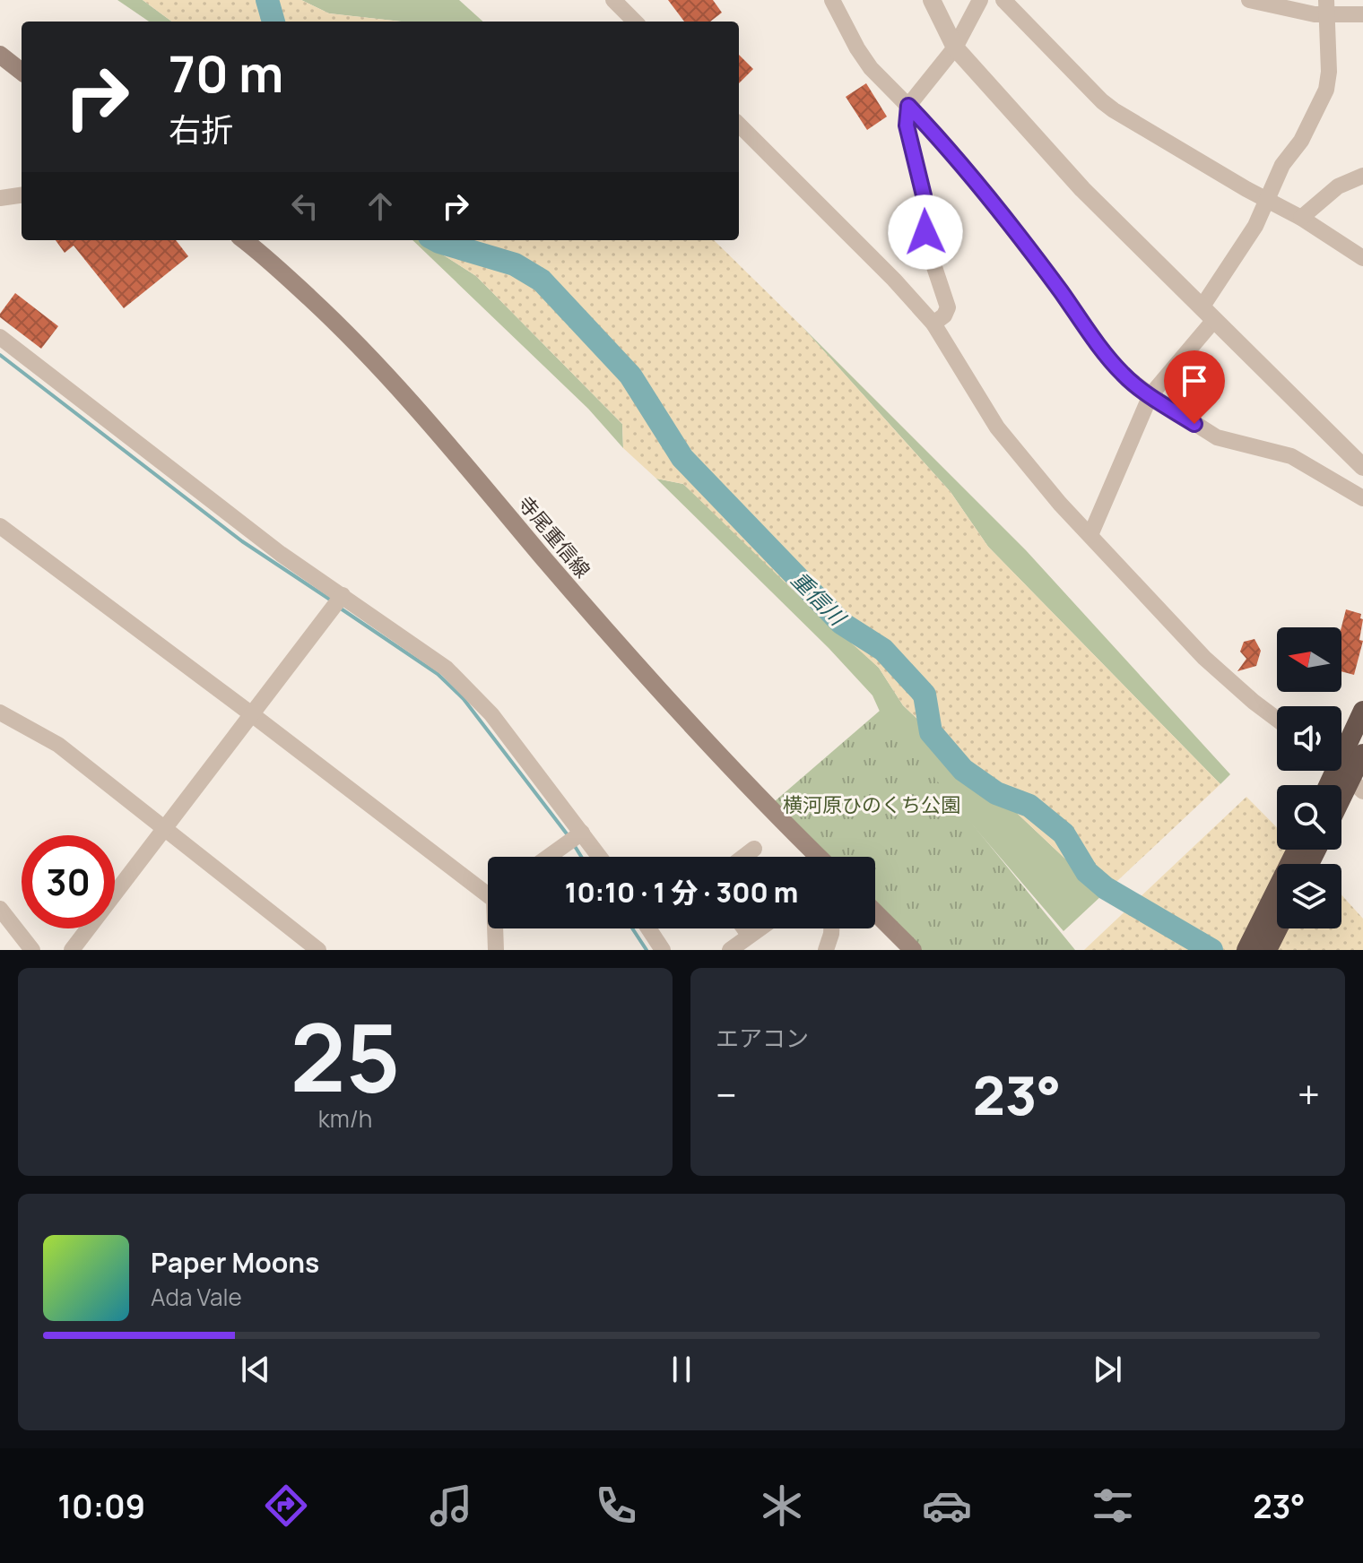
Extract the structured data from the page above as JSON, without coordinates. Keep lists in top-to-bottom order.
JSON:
{
  "streets": {
    "main road": ["寺尾重信線"]
  },
  "water": ["重信川"],
  "parks": ["横河原ひのくち公園"],
  "north": "left",
  "page": {
    "turn": ["70 m", "右折"],
    "limit": "30",
    "trip": "10:10 · 1 分 · 300 m",
    "tile": [
      ["25", "km/h"],
      "エアコン"
    ],
    "heat": ["−", "23°", "+"],
    "song": ["Paper Moons", "Ada Vale"],
    "tabs": ["10:09", "23°"]
  }
}
